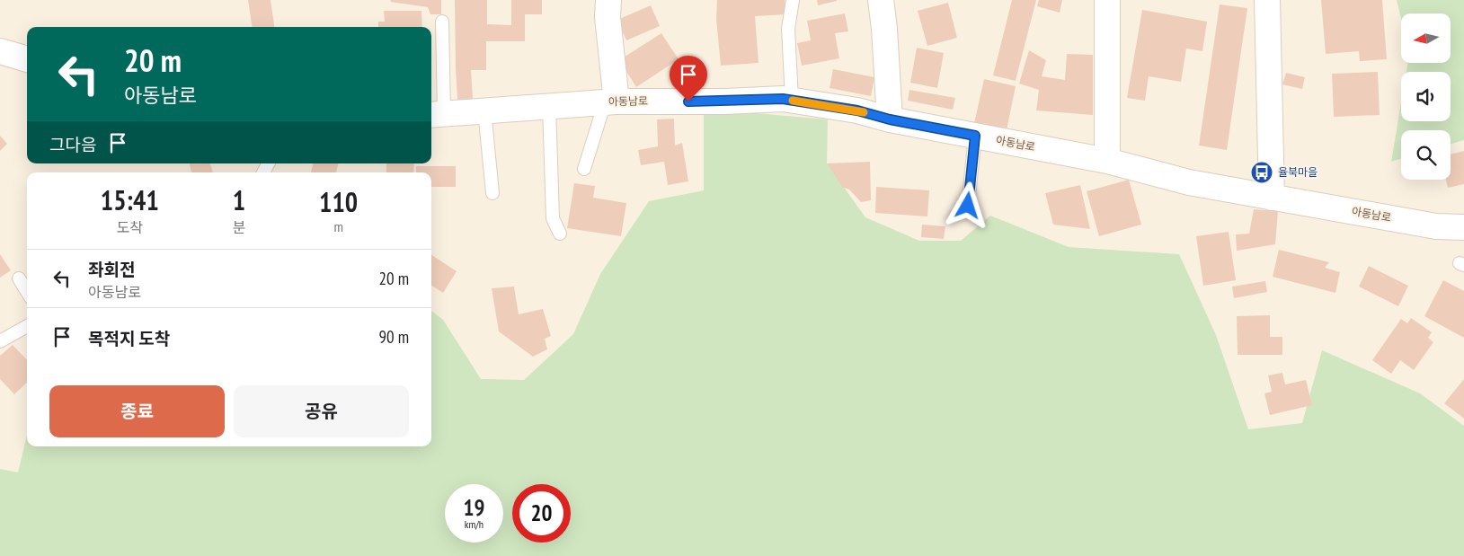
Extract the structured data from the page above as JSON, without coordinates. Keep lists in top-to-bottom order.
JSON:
{
  "streets": {
    "street": ["아동남로"]
  },
  "places": {
    "bus stop": ["율북마을"]
  },
  "north": "left",
  "page": {
    "turn": ["20 m", "아동남로"],
    "then": "그다음",
    "eta": [
      "15:41",
      "도착",
      "1",
      "분",
      "110",
      "m"
    ],
    "list": [
      {
        "name": "좌회전",
        "note": "아동남로",
        "value": "20 m"
      },
      {
        "name": "목적지 도착",
        "value": "90 m"
      }
    ],
    "buttons": ["종료", "공유"],
    "speed": "19 km/h",
    "limit": "20"
  }
}
